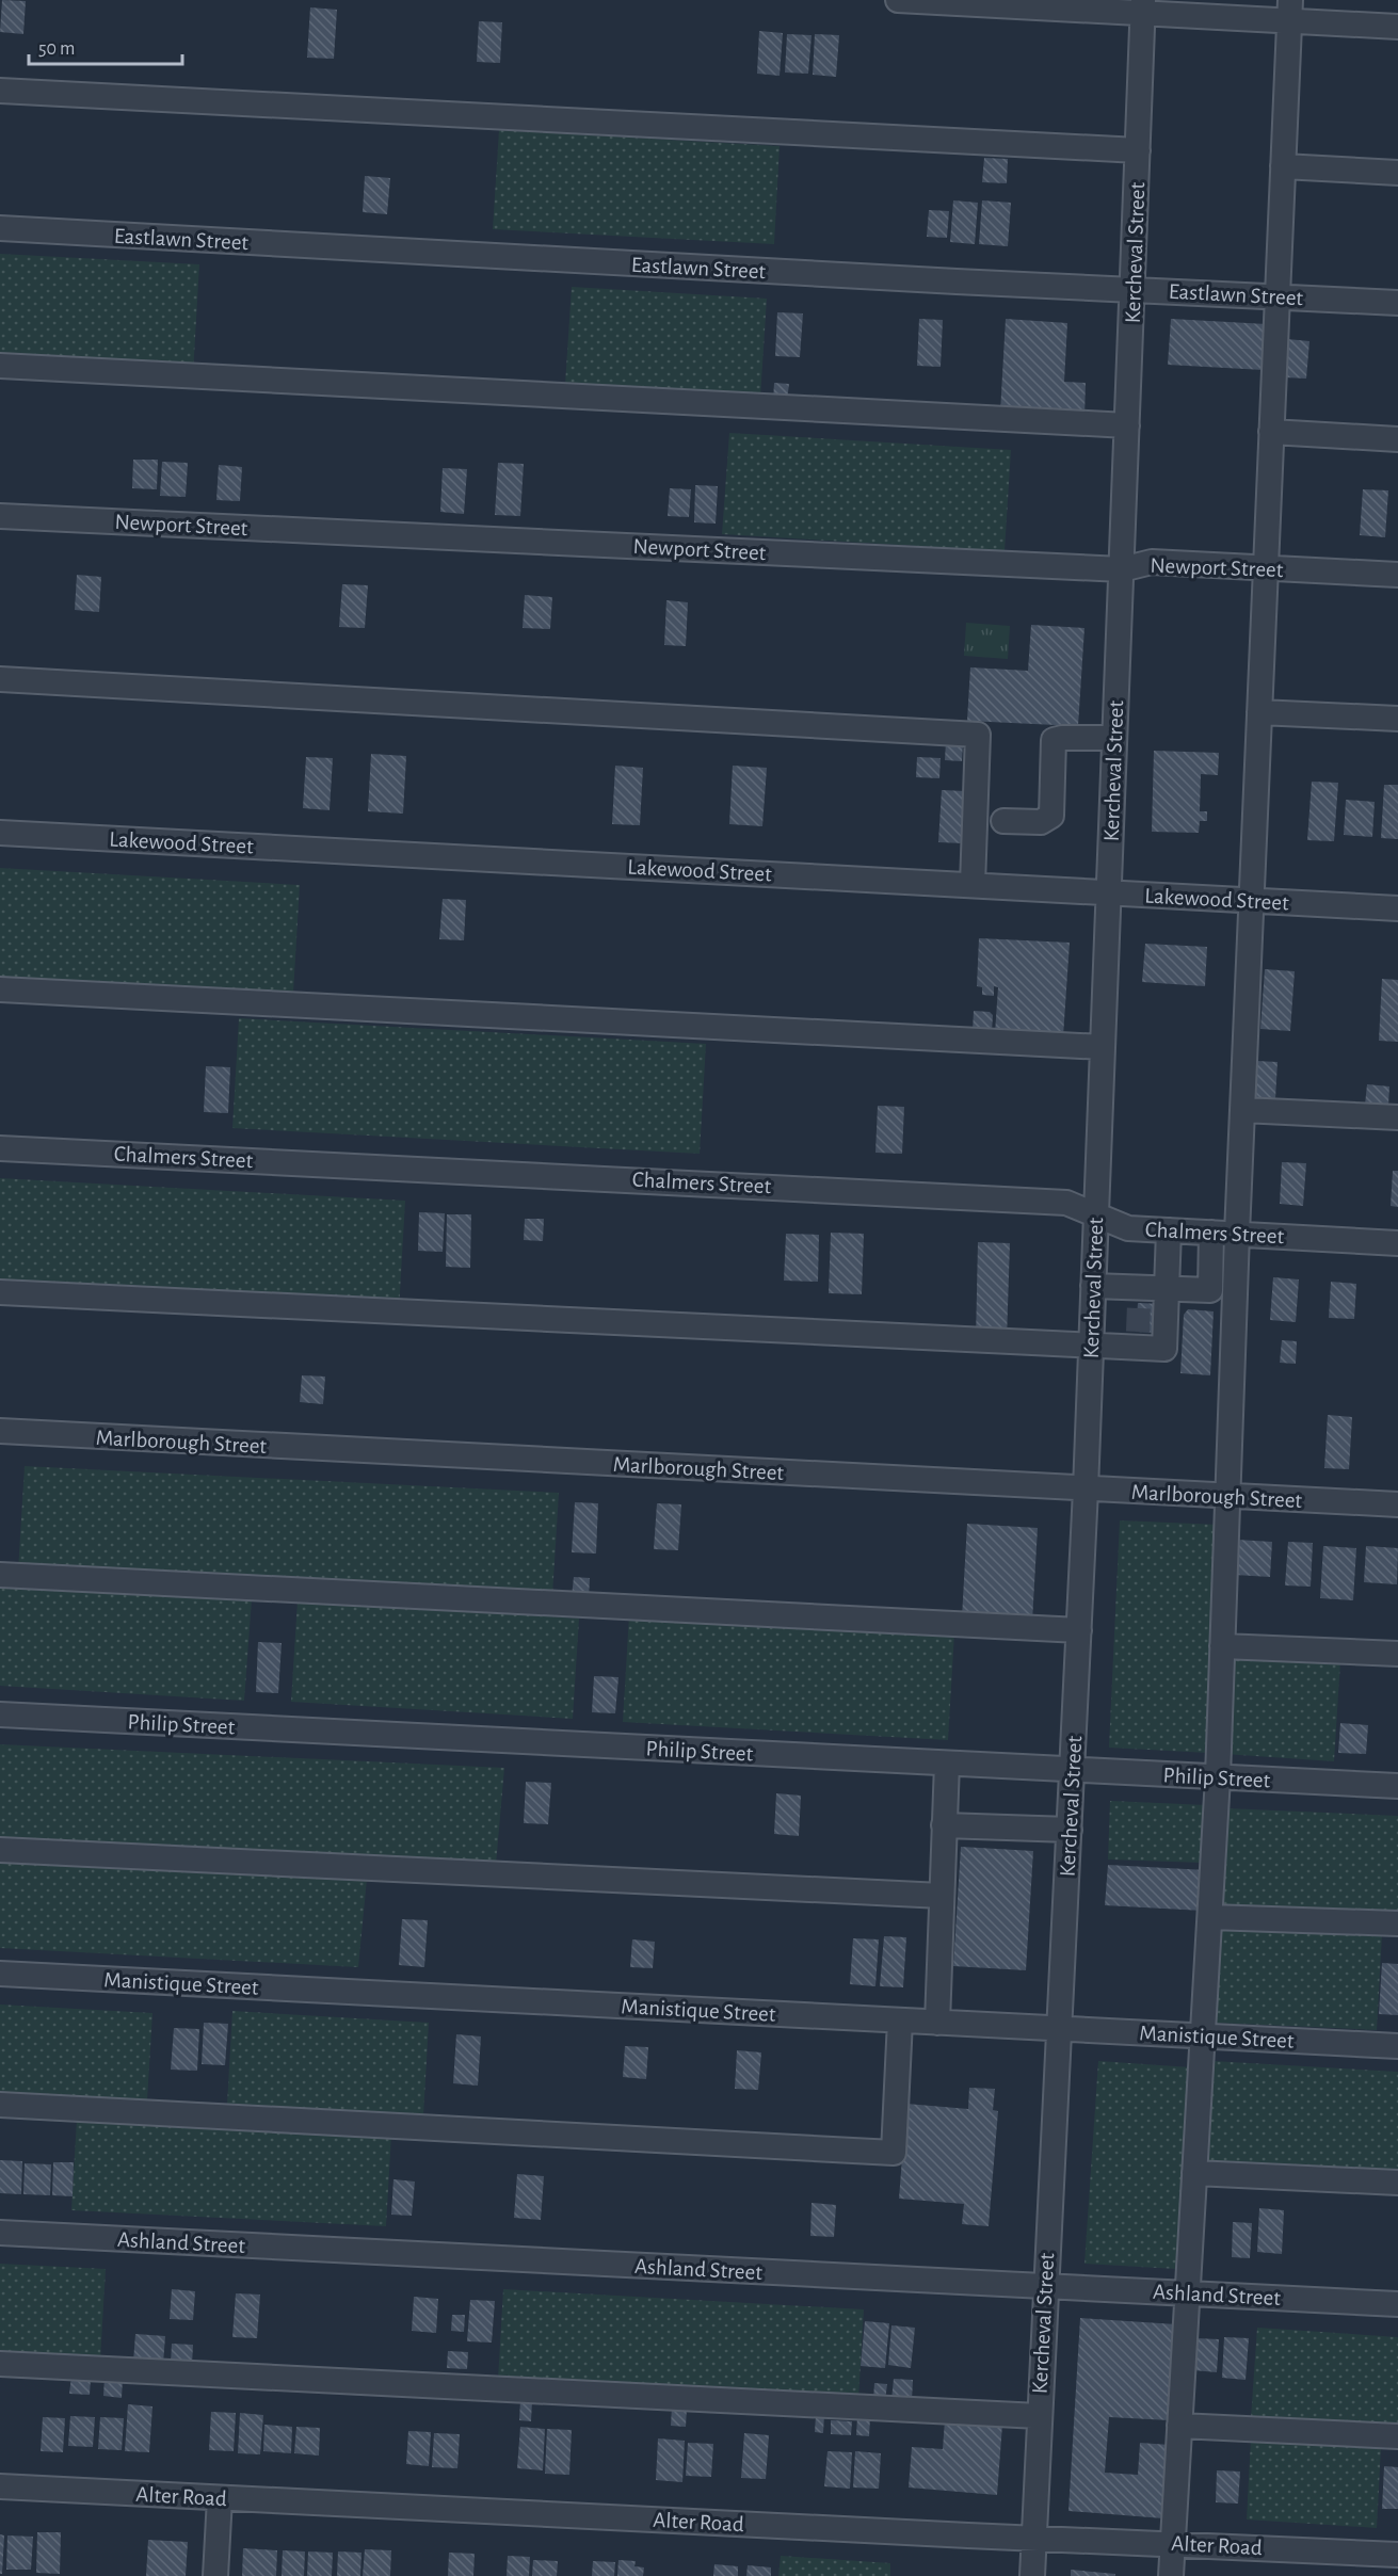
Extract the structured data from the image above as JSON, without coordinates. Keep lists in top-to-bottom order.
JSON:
{
  "streets": {
    "street": [
      "Eastlawn Street",
      "Kercheval Street",
      "Newport Street",
      "Lakewood Street",
      "Chalmers Street",
      "Marlborough Street",
      "Philip Street",
      "Manistique Street",
      "Ashland Street",
      "Alter Road"
    ]
  },
  "crossings": [
    ["Eastlawn Street", "Kercheval Street"],
    ["Kercheval Street", "Newport Street"],
    ["Kercheval Street", "Lakewood Street"],
    ["Kercheval Street", "Chalmers Street"],
    ["Kercheval Street", "Marlborough Street"],
    ["Kercheval Street", "Philip Street"],
    ["Kercheval Street", "Manistique Street"],
    ["Kercheval Street", "Ashland Street"],
    ["Kercheval Street", "Alter Road"]
  ],
  "scale_bar": "50 m"
}
